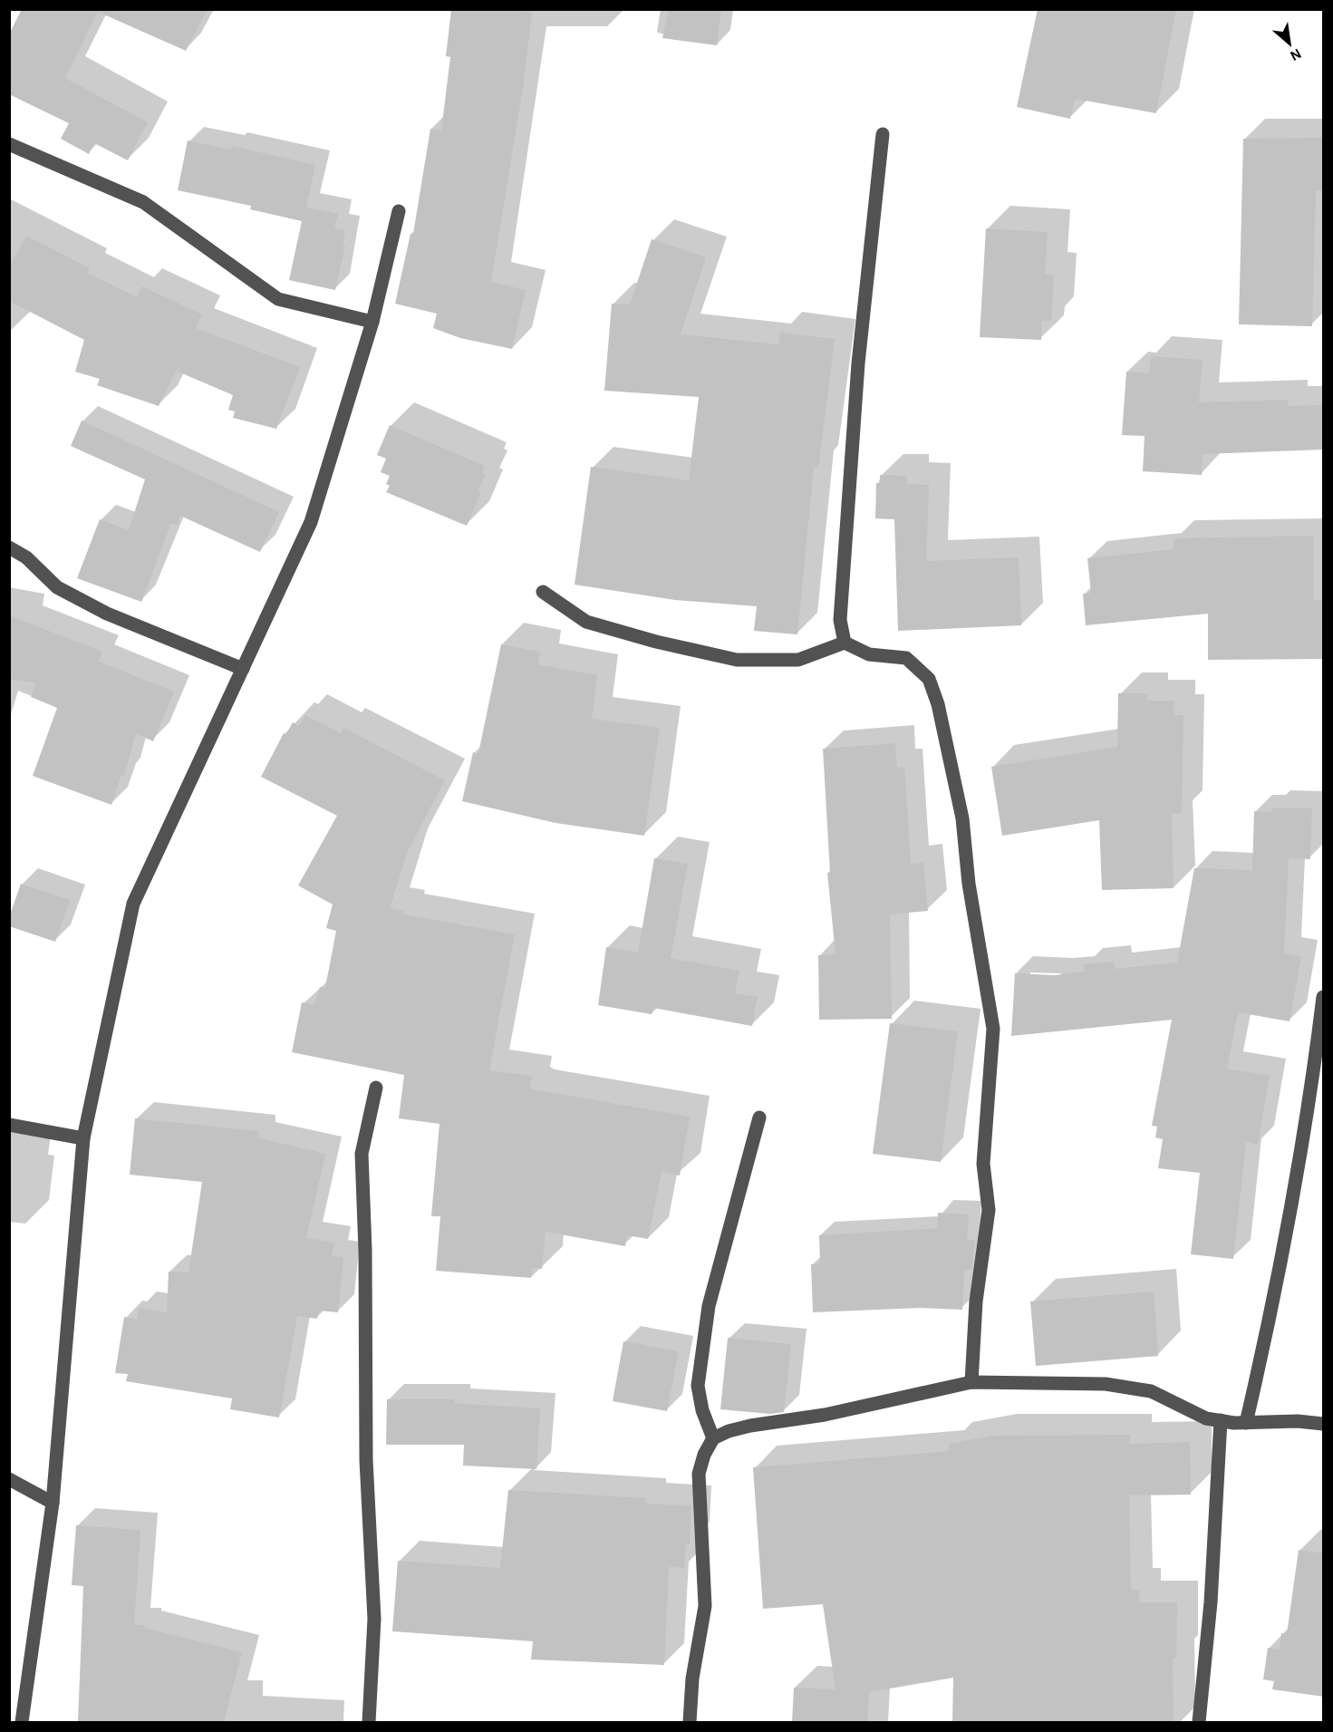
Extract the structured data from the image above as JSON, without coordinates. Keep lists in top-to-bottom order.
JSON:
{
  "north": "bottom right"
}
